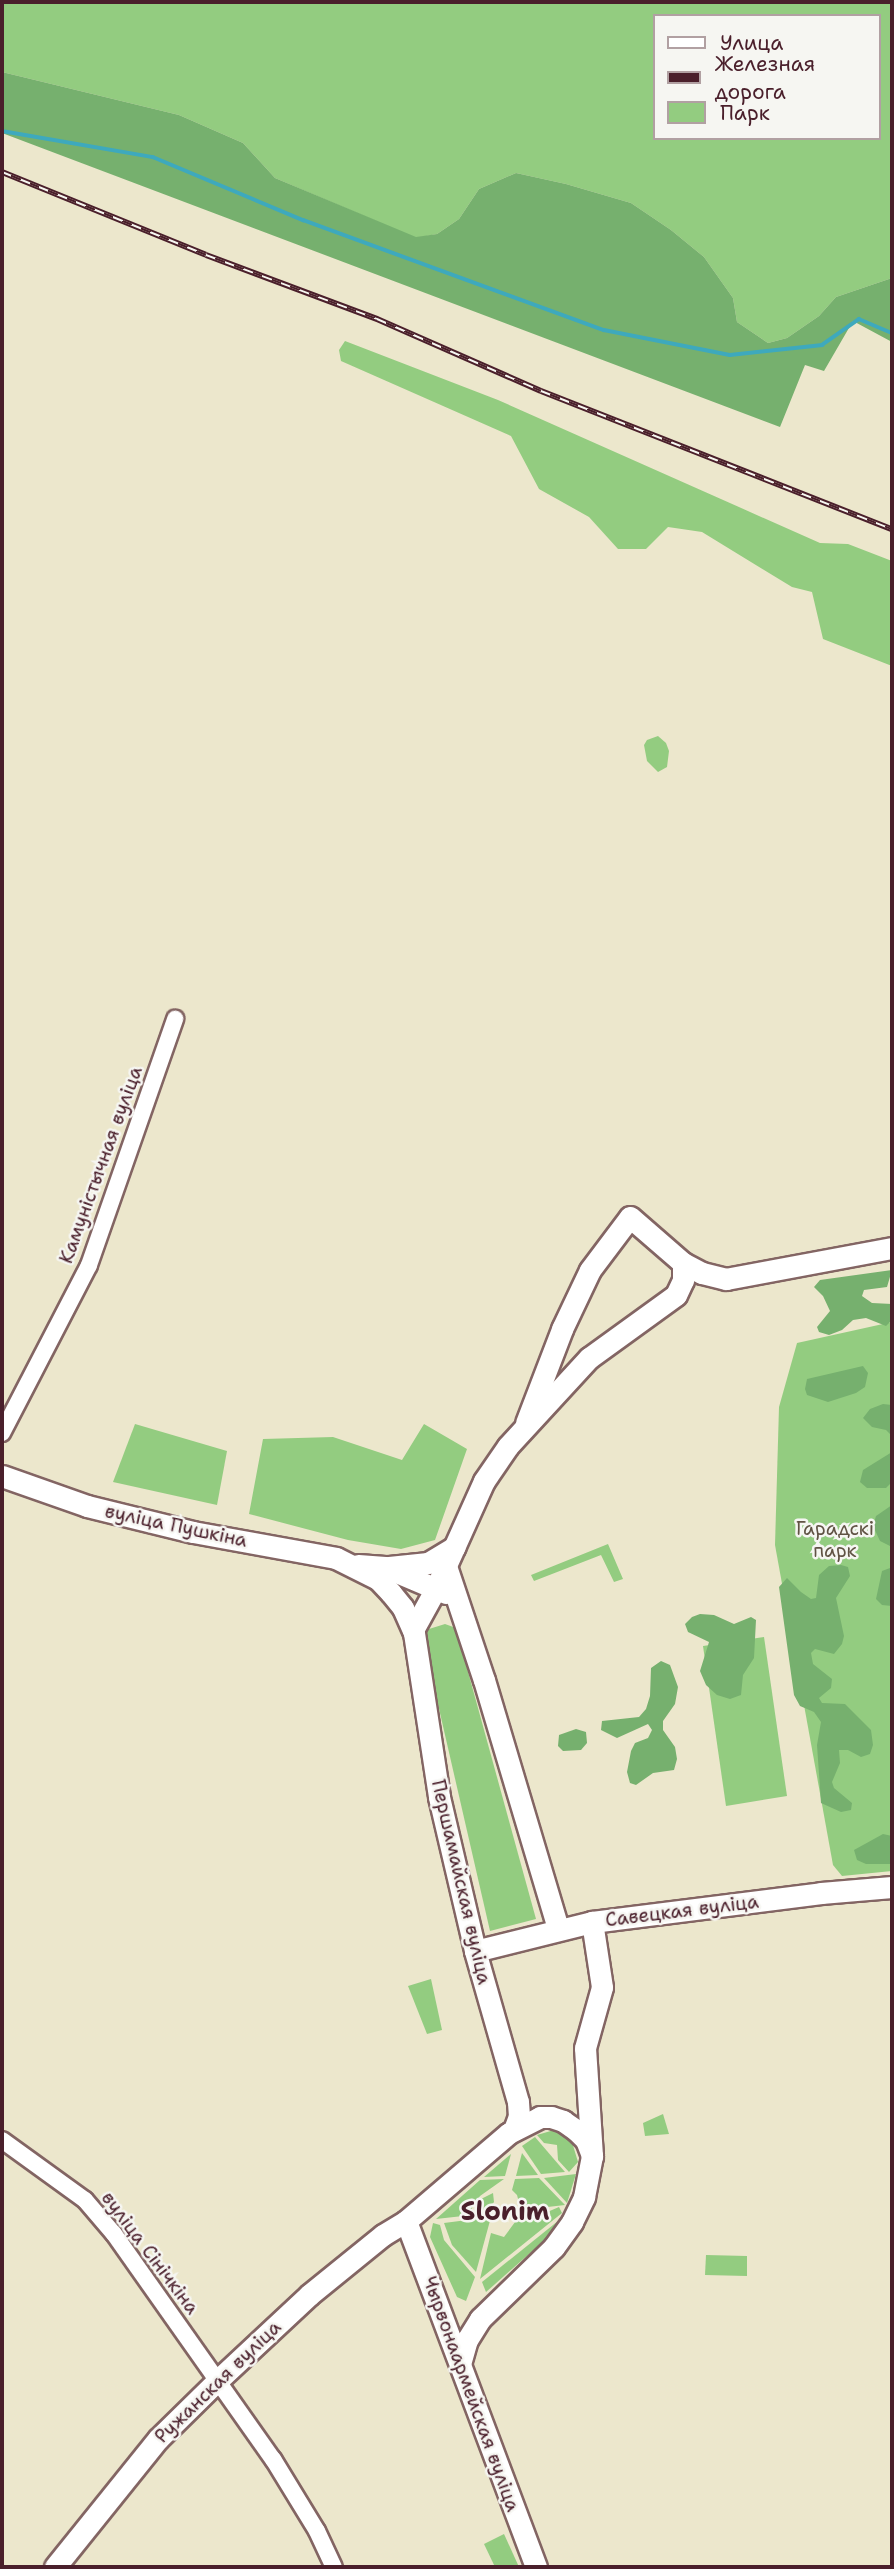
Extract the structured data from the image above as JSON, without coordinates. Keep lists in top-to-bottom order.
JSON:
{
  "streets": {
    "main road": [
      "вуліца Пушкіна",
      "Першамайская вуліца",
      "Савецкая вуліца",
      "Ружанская вуліца",
      "Чырвонаармейская вуліца"
    ],
    "street": ["Камуністычная вуліца", "вуліца Сінічкіна"]
  },
  "crossings": [
    ["вуліца Пушкіна", "Першамайская вуліца"],
    ["Першамайская вуліца", "Савецкая вуліца"],
    ["Першамайская вуліца", "Ружанская вуліца"],
    ["вуліца Сінічкіна", "Ружанская вуліца"],
    ["Ружанская вуліца", "Чырвонаармейская вуліца"]
  ],
  "districts": ["Slonim"],
  "parks": ["Гарадскі парк"],
  "legend": ["Улица", "Железная дорога", "Парк"]
}
